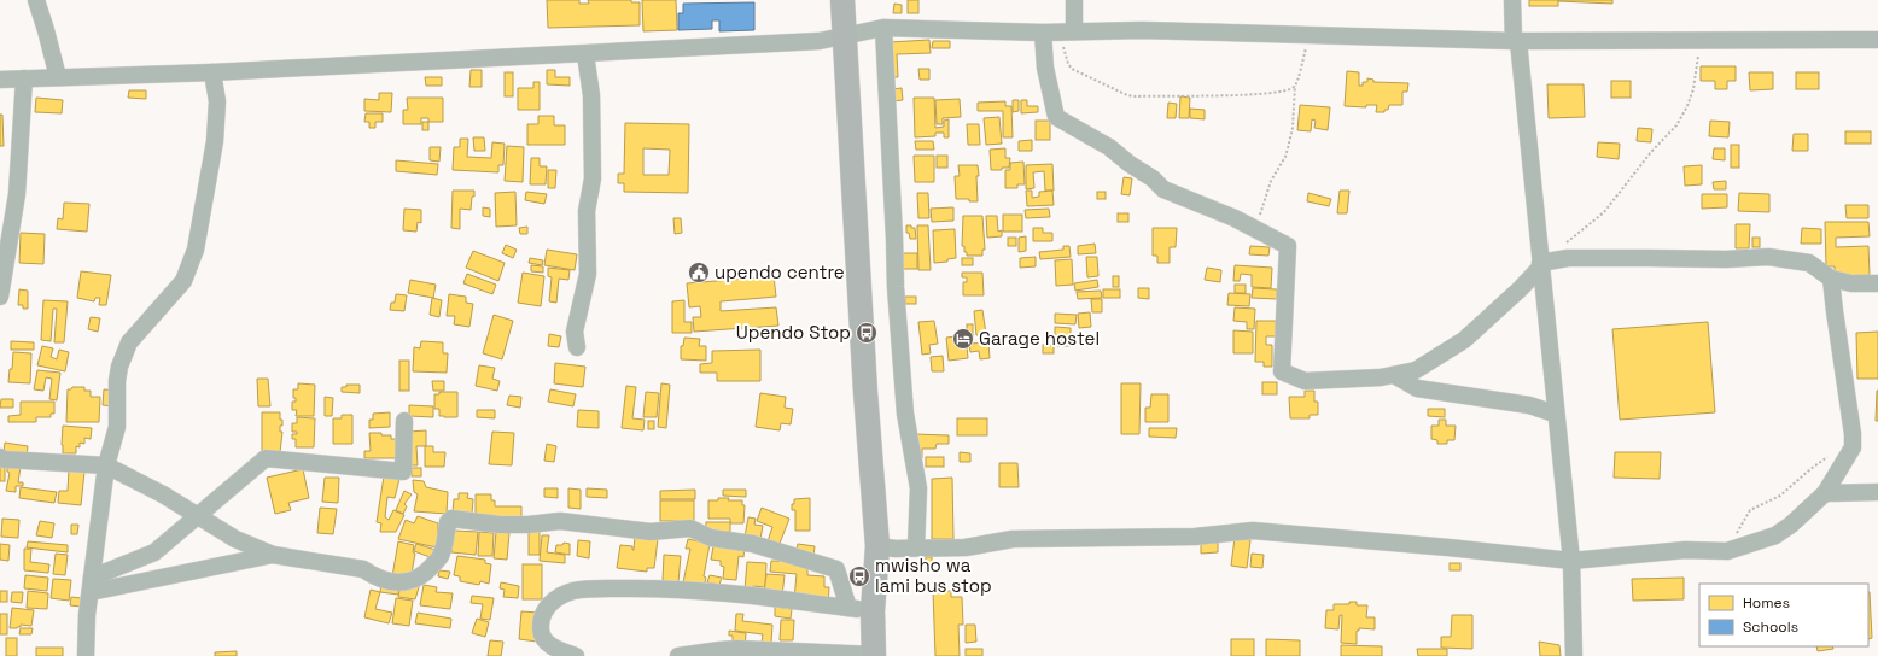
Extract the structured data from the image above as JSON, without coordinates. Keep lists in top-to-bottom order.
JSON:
{
  "places": {
    "public building": ["upendo centre"],
    "bus stop": ["Upendo Stop", "mwisho wa lami bus stop"],
    "hotel": ["Garage hostel"]
  },
  "legend": ["Homes", "Schools"]
}
